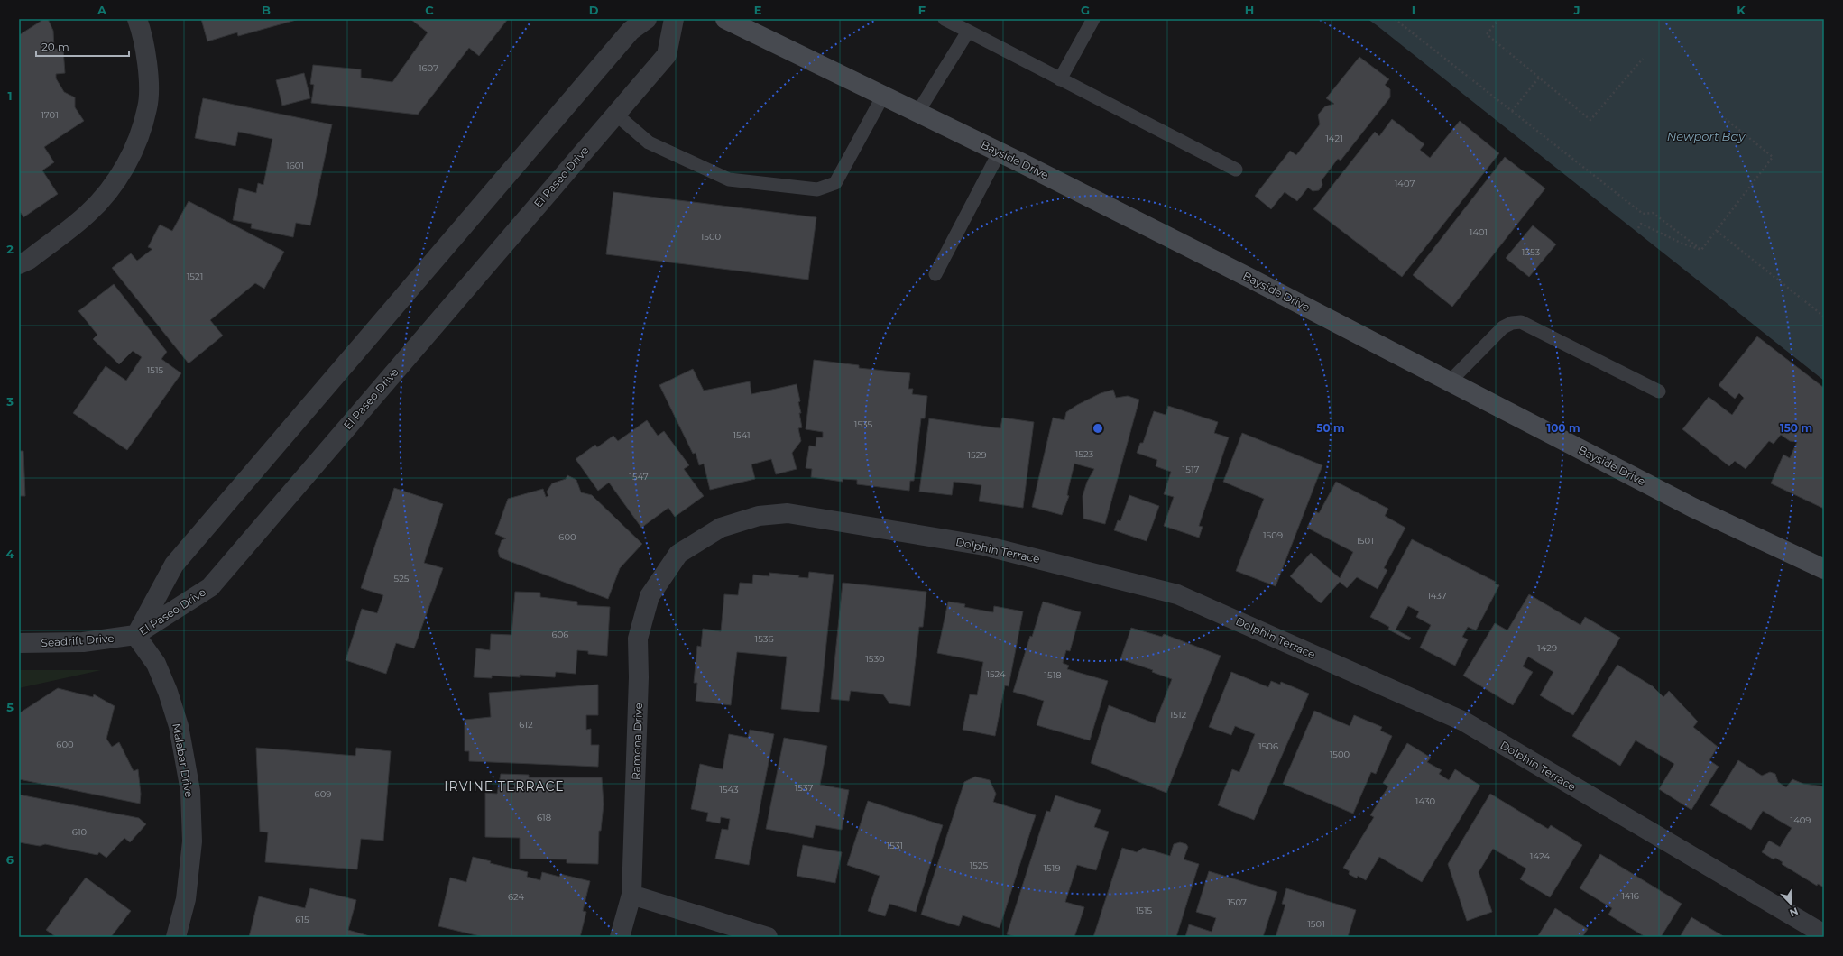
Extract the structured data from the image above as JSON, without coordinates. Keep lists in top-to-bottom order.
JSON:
{
  "streets": {
    "main road": ["Bayside Drive"],
    "street": [
      "El Paseo Drive",
      "Dolphin Terrace",
      "Seadrift Drive",
      "Ramona Drive",
      "Malabar Drive"
    ]
  },
  "crossings": [
    ["El Paseo Drive", "Seadrift Drive"],
    ["El Paseo Drive", "Malabar Drive"],
    ["Dolphin Terrace", "Ramona Drive"],
    ["Seadrift Drive", "Malabar Drive"]
  ],
  "districts": ["IRVINE TERRACE"],
  "water": ["Newport Bay"],
  "house_numbers": [
    "1607",
    "1701",
    "1421",
    "1601",
    "1407",
    "1401",
    "1500",
    "1353",
    "1521",
    "1515",
    "1535",
    "1541",
    "1523",
    "1529",
    "1517",
    "1547",
    "1509",
    "600",
    "1501",
    "525",
    "1437",
    "606",
    "1536",
    "1429",
    "1530",
    "1524",
    "1518",
    "1512",
    "612",
    "600",
    "1506",
    "1500",
    "1537",
    "1543",
    "609",
    "1430",
    "618",
    "1409",
    "610",
    "1531",
    "1424",
    "1525",
    "1519",
    "1416",
    "624",
    "1507",
    "1515",
    "615",
    "1501"
  ],
  "scale_bar": "20 m",
  "north": "bottom",
  "grid": {
    "columns": [
      "A",
      "B",
      "C",
      "D",
      "E",
      "F",
      "G",
      "H",
      "I",
      "J",
      "K"
    ],
    "rows": [
      "1",
      "2",
      "3",
      "4",
      "5",
      "6"
    ]
  },
  "rings": ["50 m", "100 m", "150 m"]
}
